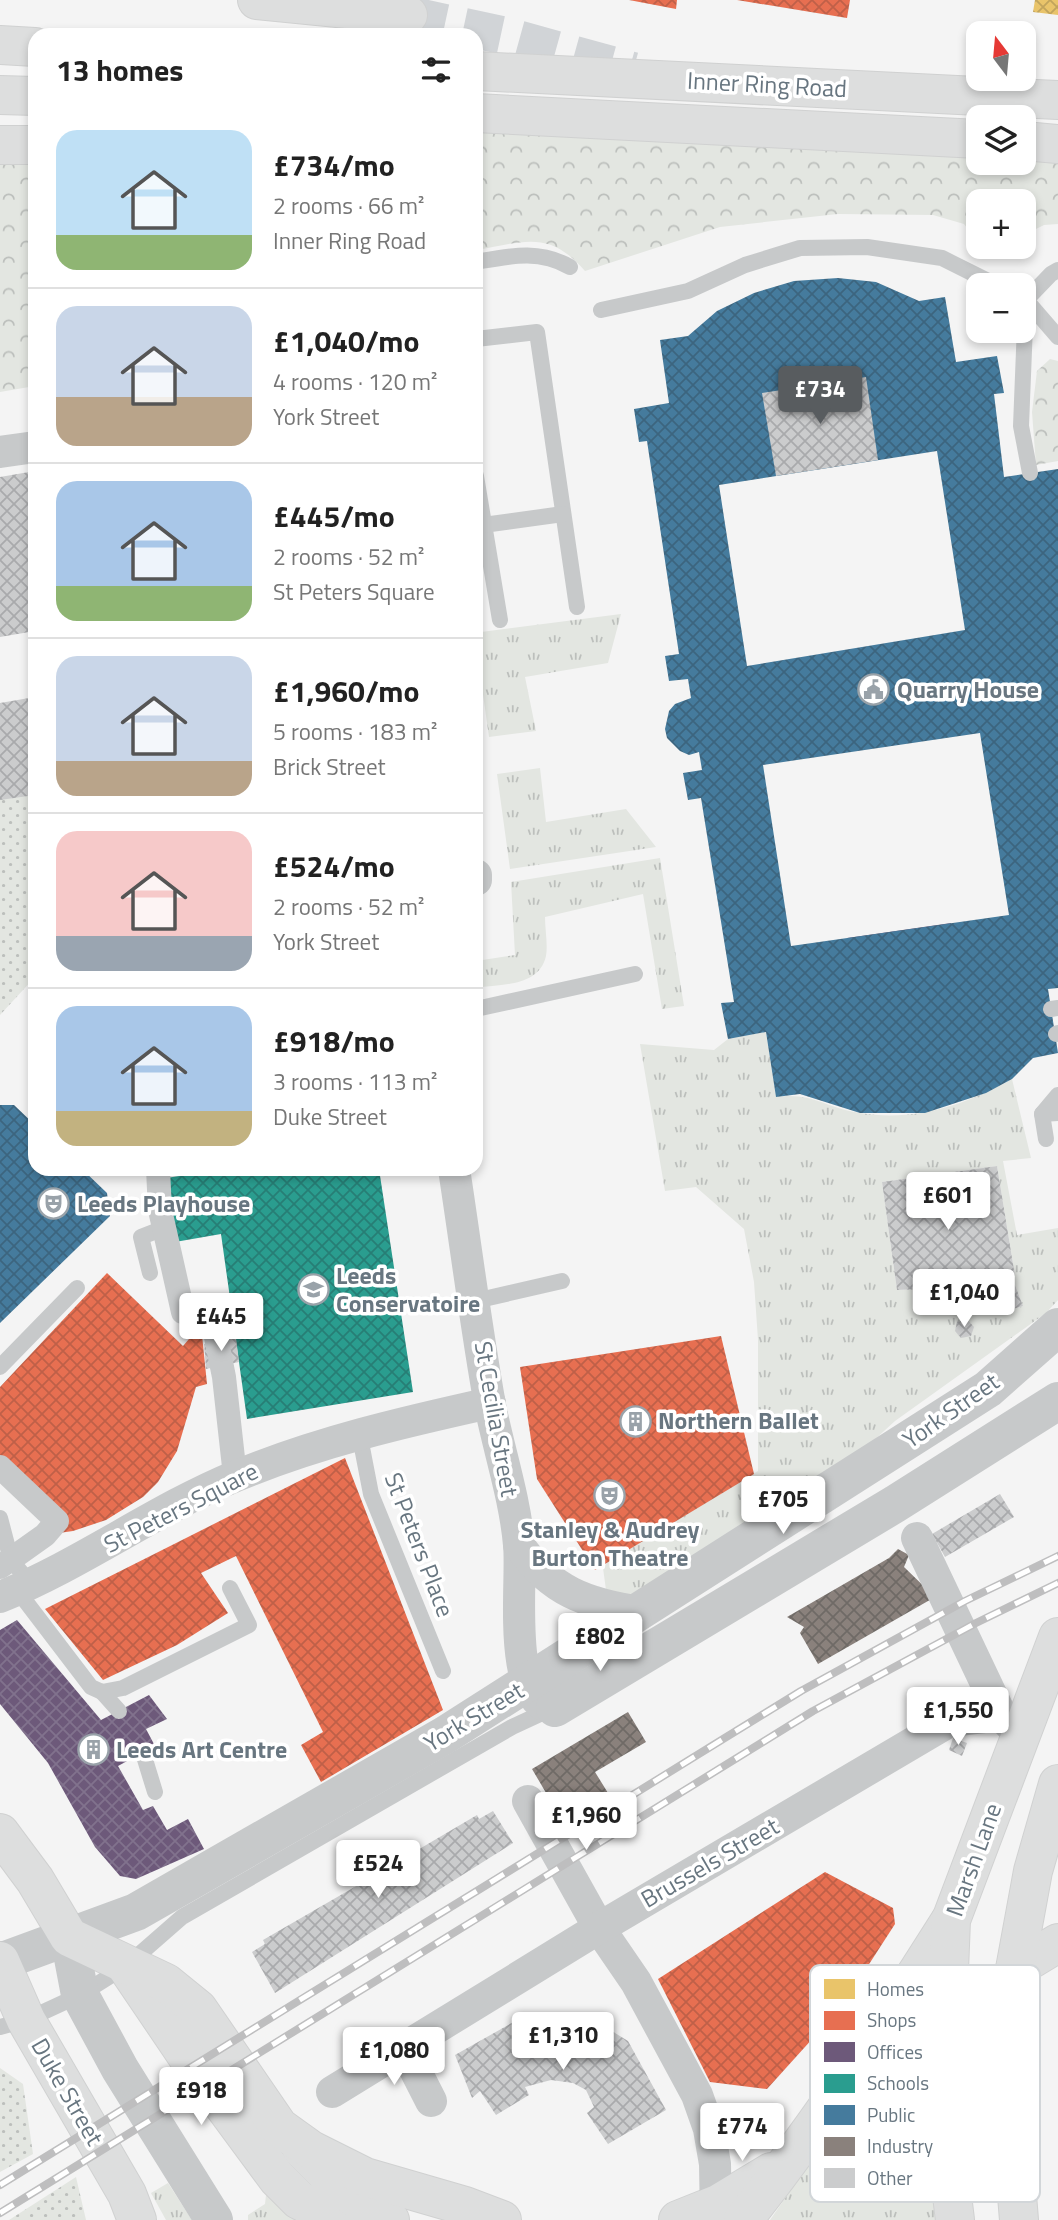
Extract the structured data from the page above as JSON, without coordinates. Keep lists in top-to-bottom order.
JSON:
{
  "streets": {
    "main road": ["Inner Ring Road", "Marsh Lane", "Duke Street"],
    "street": [
      "York Street",
      "St Cecilia Street",
      "St Peters Square",
      "Brussels Street"
    ],
    "lane": ["St Peters Place"]
  },
  "crossings": [
    ["York Street", "St Cecilia Street"],
    ["York Street", "Duke Street"],
    ["St Cecilia Street", "St Peters Square"],
    ["St Peters Square", "St Peters Place"],
    ["Marsh Lane", "Brussels Street"]
  ],
  "places": {
    "public building": ["Quarry House"],
    "theatre": ["Leeds Playhouse", "Stanley & Audrey Burton Theatre"],
    "school or university": ["Leeds Conservatoire"],
    "building": ["Northern Ballet", "Leeds Art Centre"]
  },
  "legend": [
    "Homes",
    "Shops",
    "Offices",
    "Schools",
    "Public",
    "Industry",
    "Other"
  ],
  "north": "top",
  "page": {
    "map_buttons": ["+", "−"],
    "heading": "13 homes",
    "list": [
      {
        "name": "£734/mo",
        "note": "2 rooms · 66 m² · Inner Ring Road"
      },
      {
        "name": "£1,040/mo",
        "note": "4 rooms · 120 m² · York Street"
      },
      {
        "name": "£445/mo",
        "note": "2 rooms · 52 m² · St Peters Square"
      },
      {
        "name": "£1,960/mo",
        "note": "5 rooms · 183 m² · Brick Street"
      },
      {
        "name": "£524/mo",
        "note": "2 rooms · 52 m² · York Street"
      },
      {
        "name": "£918/mo",
        "note": "3 rooms · 113 m² · Duke Street"
      }
    ],
    "price": [
      "£734",
      "£601",
      "£1,040",
      "£445",
      "£705",
      "£802",
      "£1,550",
      "£1,960",
      "£524",
      "£1,310",
      "£1,080",
      "£918",
      "£774"
    ]
  }
}
